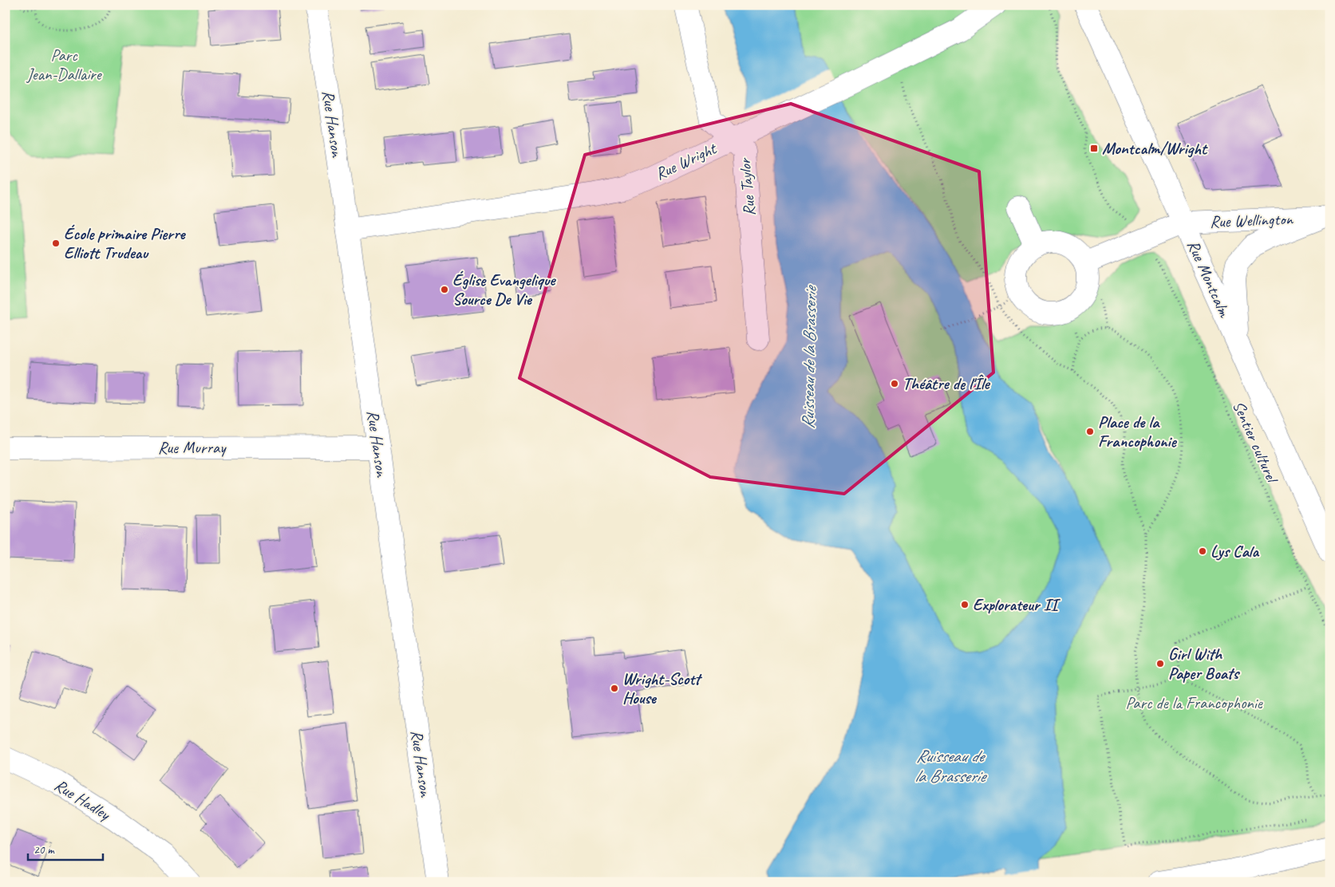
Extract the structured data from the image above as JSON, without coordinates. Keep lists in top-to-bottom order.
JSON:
{
  "streets": {
    "street": [
      "Rue Hanson",
      "Rue Wright",
      "Rue Taylor",
      "Rue Wellington",
      "Rue Montcalm",
      "Rue Murray",
      "Rue Hadley"
    ],
    "path": ["Sentier culturel"]
  },
  "crossings": [
    ["Rue Hanson", "Rue Wright"],
    ["Rue Hanson", "Rue Murray"],
    ["Rue Wright", "Rue Taylor"],
    ["Rue Wellington", "Rue Montcalm"]
  ],
  "water": ["Ruisseau de la Brasserie"],
  "parks": ["Parc Jean-Dallaire", "Parc de la Francophonie"],
  "places": {
    "transit": ["Montcalm/Wright"],
    "other": [
      "École primaire Pierre Elliott Trudeau",
      "Église Evangelique Source De Vie",
      "Théâtre de l'Île",
      "Place de la Francophonie",
      "Lys Cala",
      "Explorateur II",
      "Girl With Paper Boats",
      "Wright-Scott House"
    ]
  },
  "scale_bar": "20 m"
}
